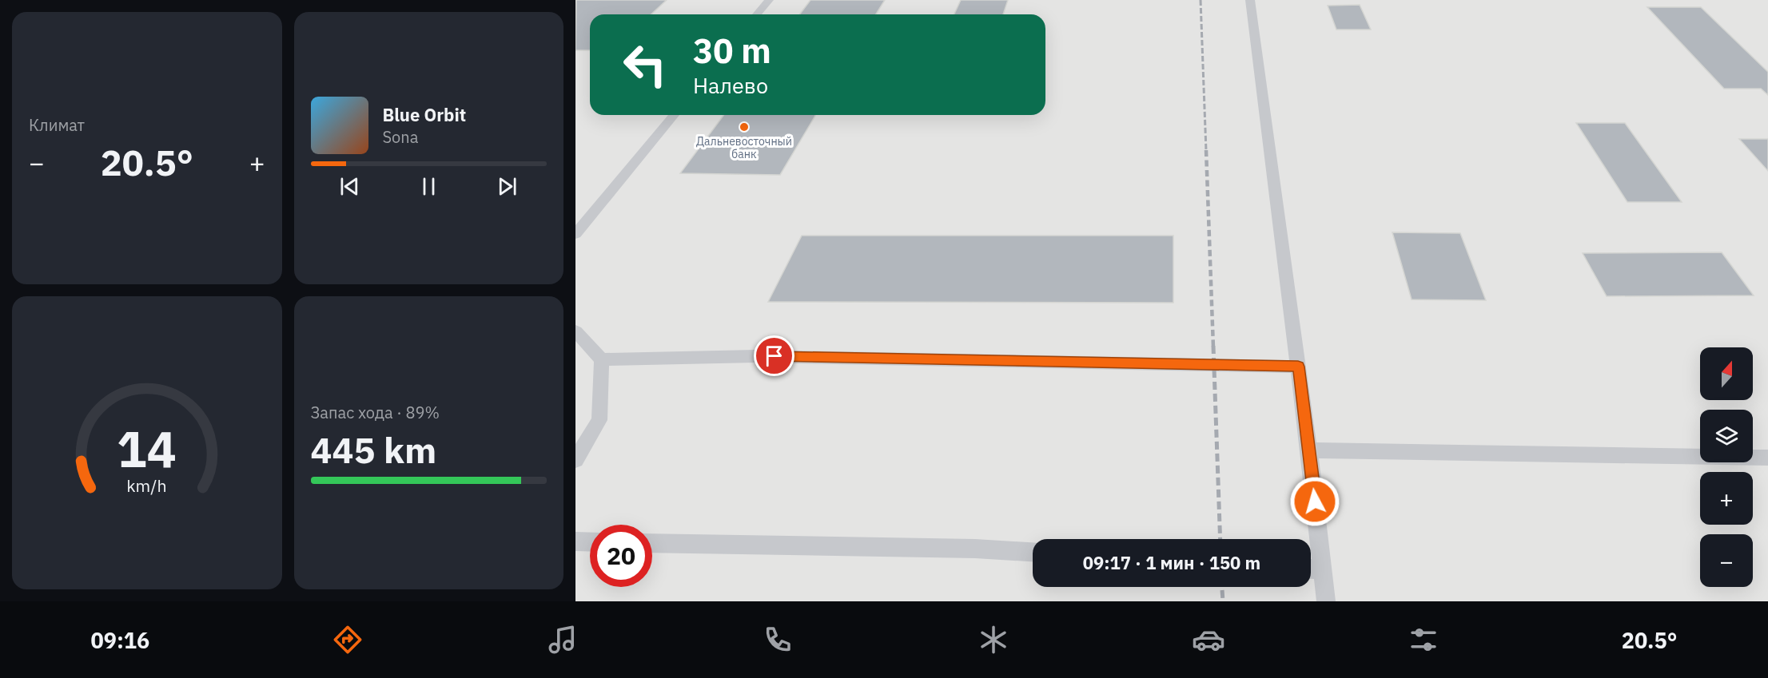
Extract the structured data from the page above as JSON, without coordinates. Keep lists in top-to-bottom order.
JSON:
{
  "places": ["Дальневосточный банк"],
  "north": "top",
  "page": {
    "tile": [
      "Климат",
      ["Запас хода · 89%", "445 km"]
    ],
    "turn": ["30 m", "Налево"],
    "song": ["Blue Orbit", "Sona"],
    "heat": ["−", "20.5°", "+"],
    "map_buttons": ["+", "−"],
    "limit": "20",
    "trip": "09:17 · 1 мин · 150 m",
    "tabs": ["09:16", "20.5°"],
    "gauge": ["14", "km/h"]
  }
}
